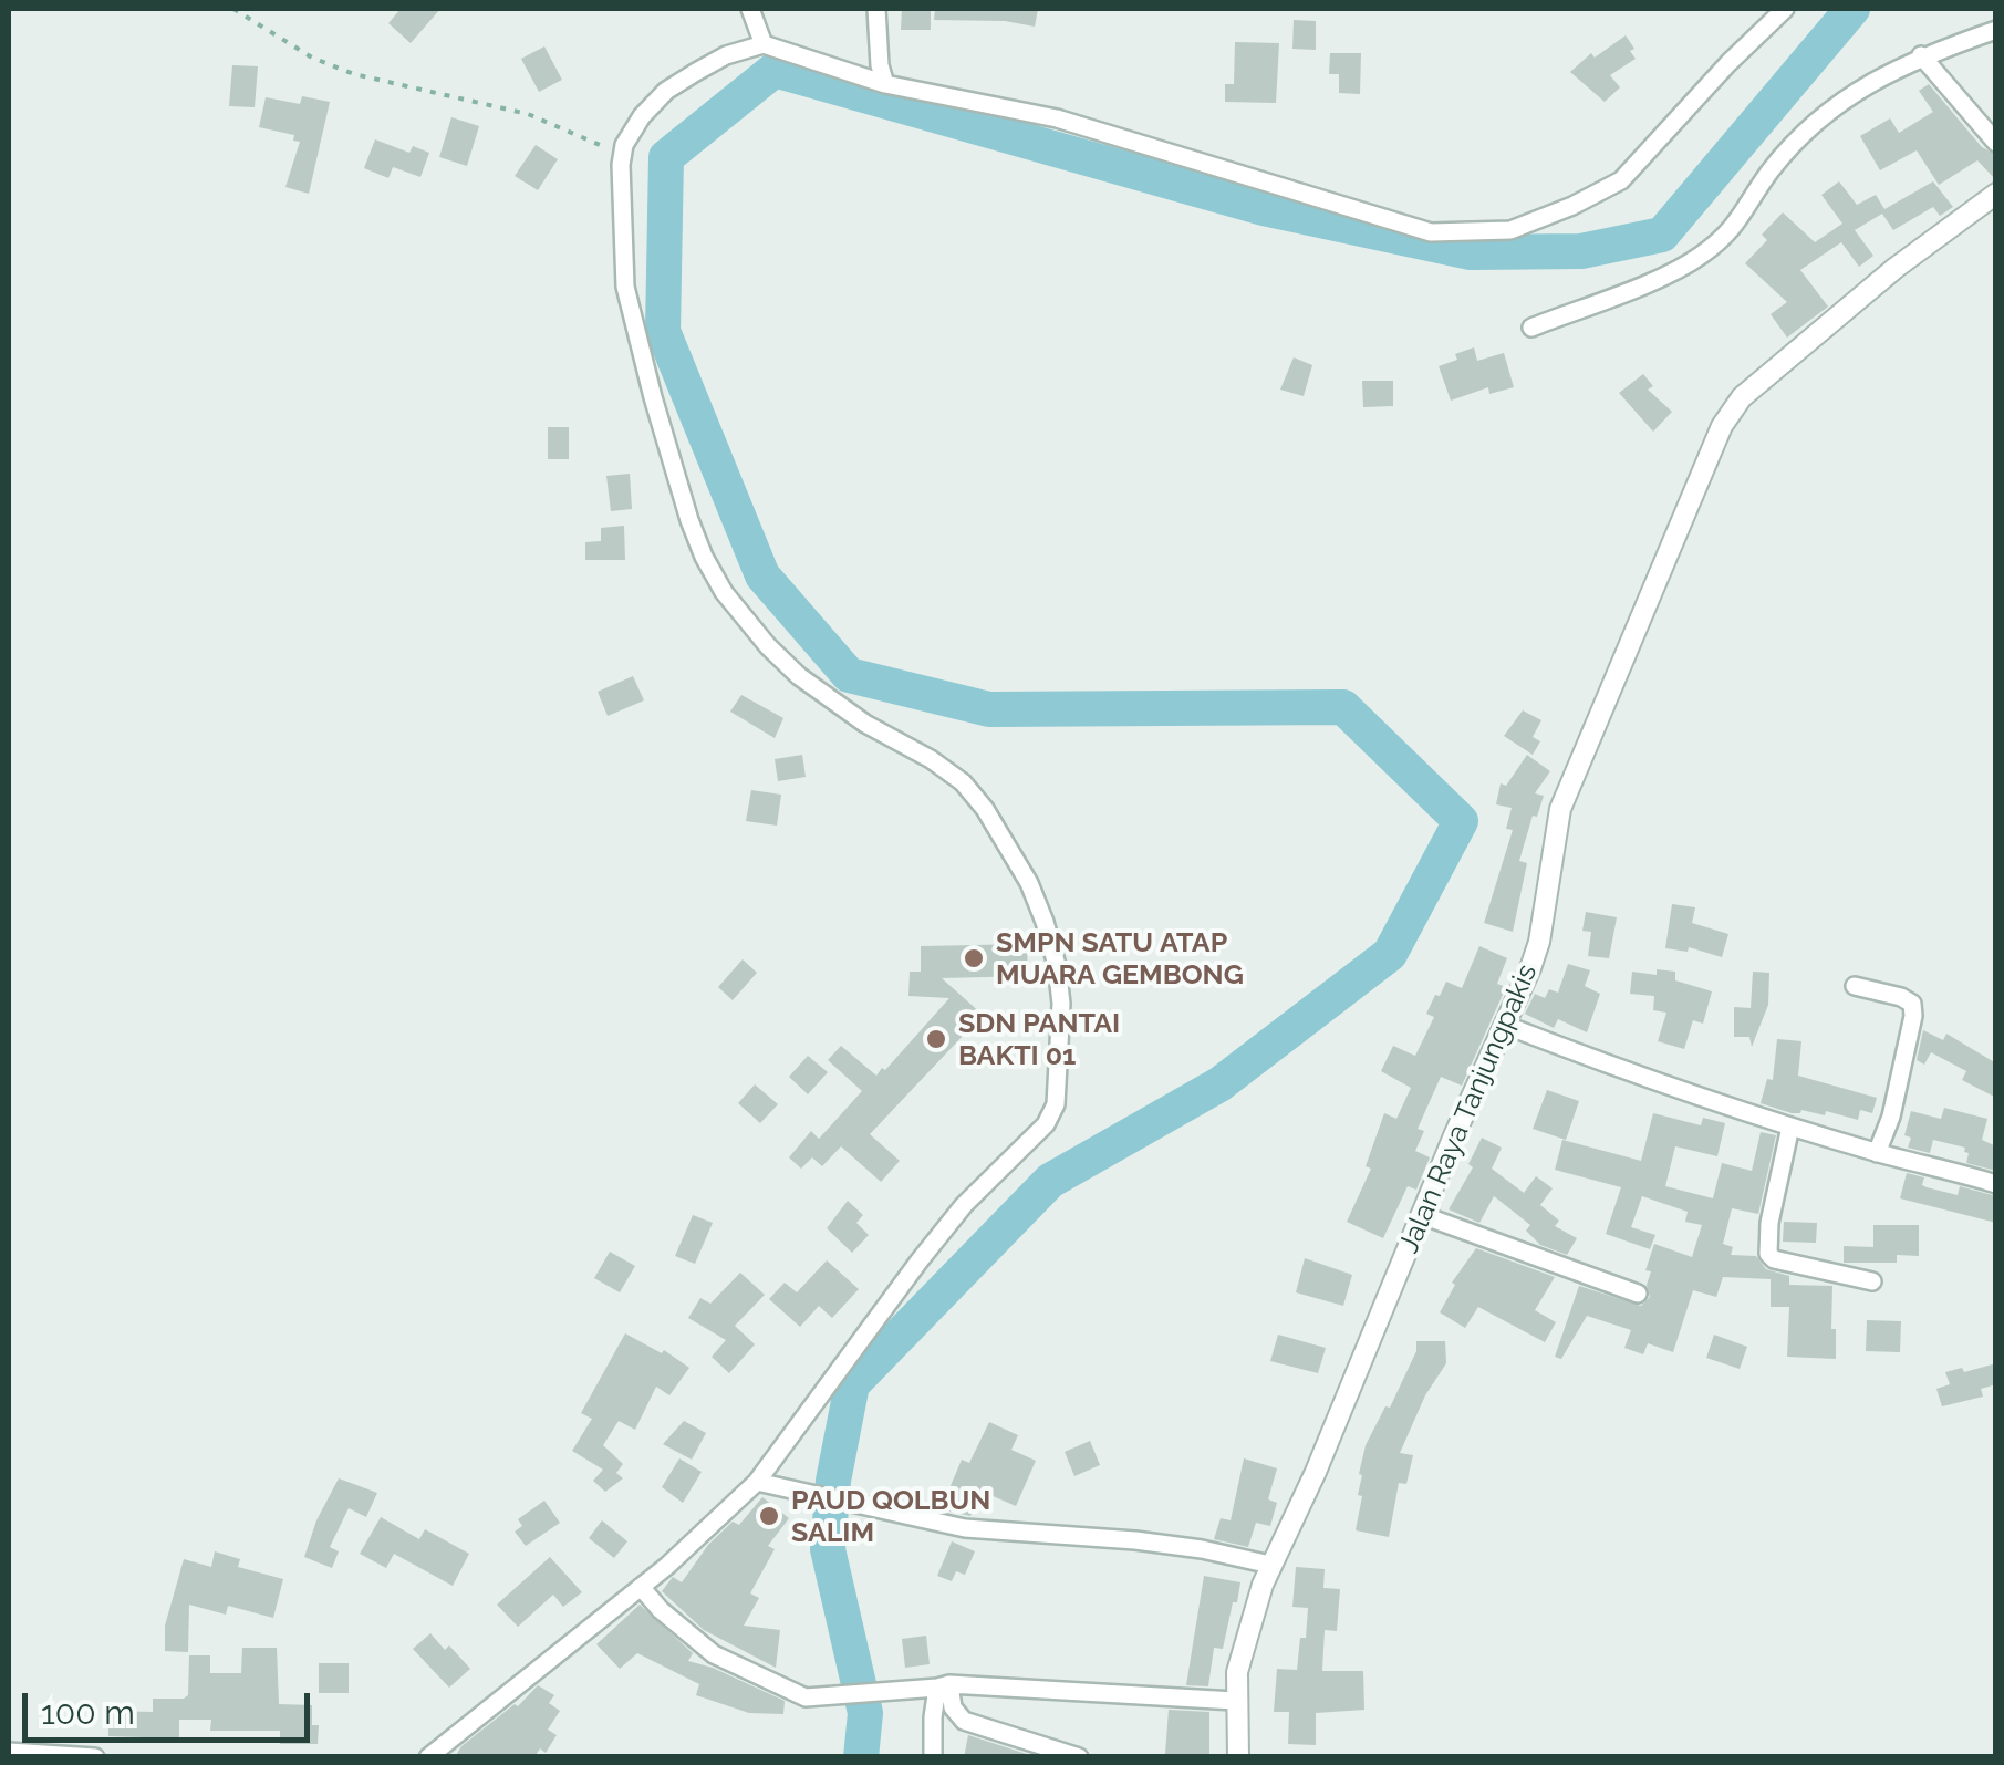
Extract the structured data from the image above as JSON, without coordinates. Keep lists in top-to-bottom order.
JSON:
{
  "streets": {
    "street": ["Jalan Raya Tanjungpakis"]
  },
  "places": ["SMPN SATU ATAP MUARA GEMBONG", "SDN PANTAI BAKTI 01", "PAUD QOLBUN SALIM"],
  "scale_bar": "100 m"
}
